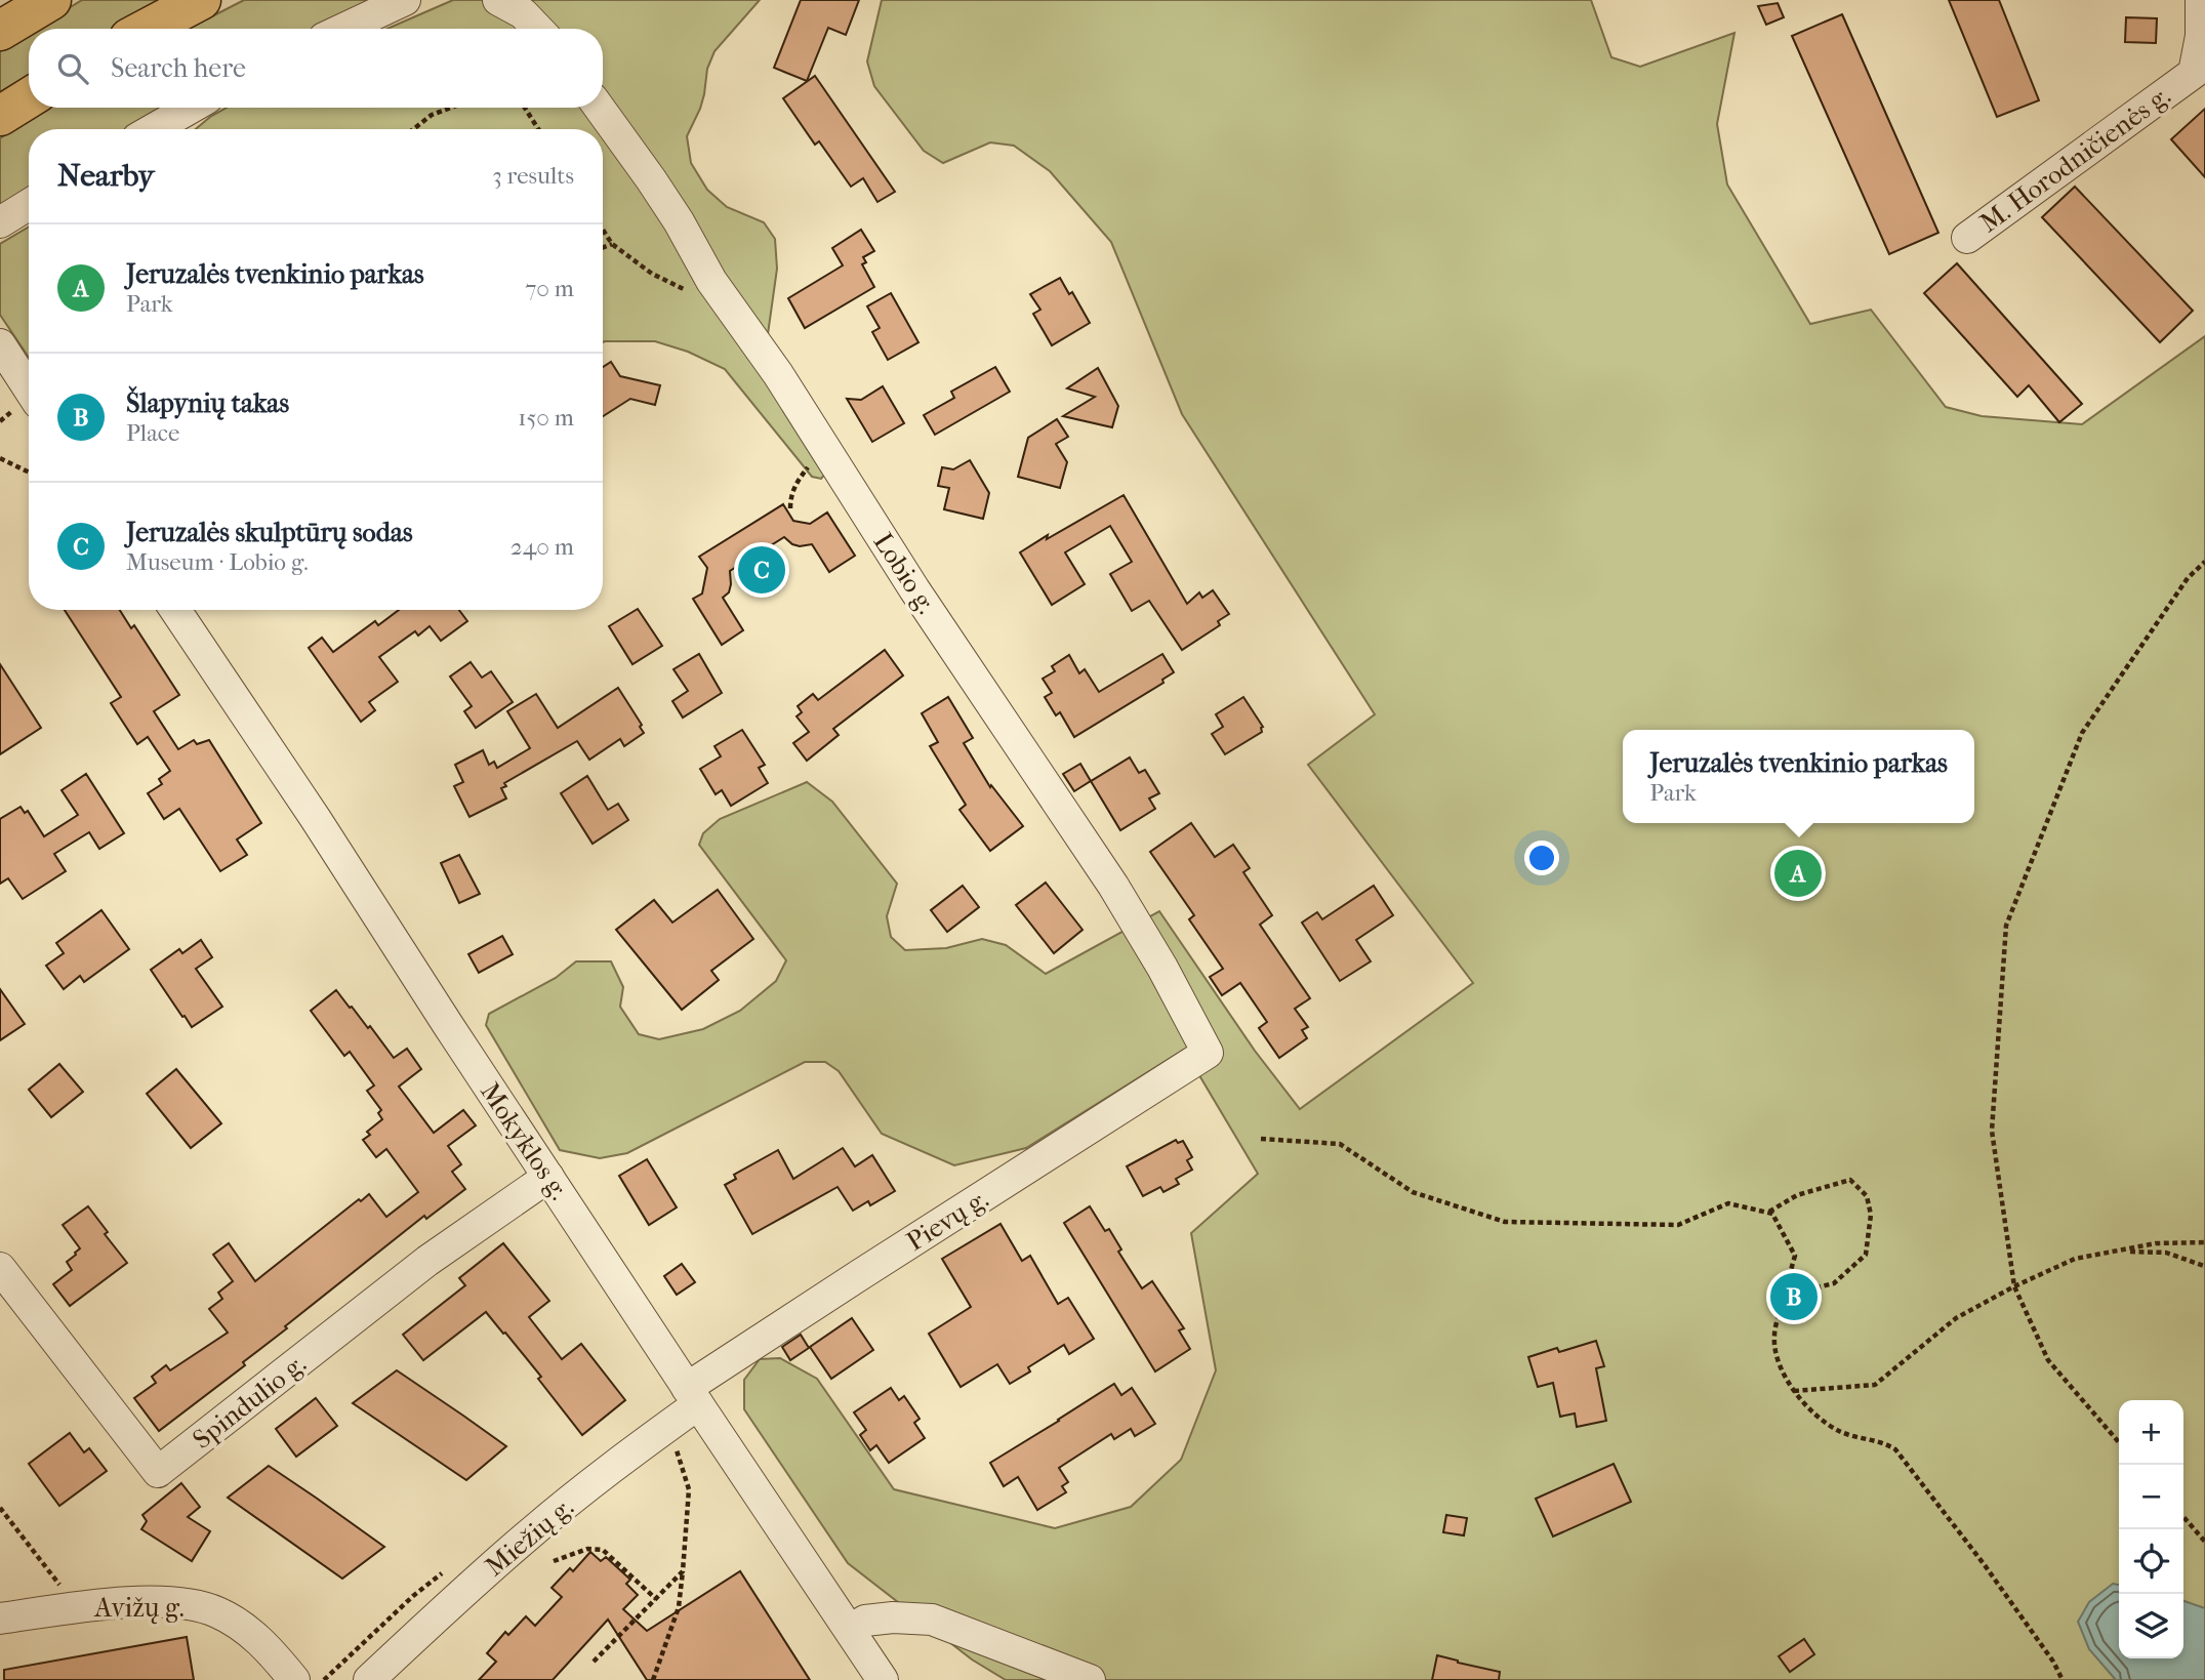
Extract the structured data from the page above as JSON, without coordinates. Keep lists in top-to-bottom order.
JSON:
{
  "streets": {
    "street": [
      "M. Horodničienės g.",
      "Lobio g.",
      "Mokyklos g.",
      "Pievų g.",
      "Spindulio g.",
      "Miežių g.",
      "Avižų g."
    ]
  },
  "crossings": [
    ["Lobio g.", "Pievų g."],
    ["Mokyklos g.", "Pievų g."],
    ["Mokyklos g.", "Spindulio g."],
    ["Mokyklos g.", "Miežių g."],
    ["Pievų g.", "Miežių g."]
  ],
  "page": {
    "search": "Search here",
    "heading": ["Nearby", "3 results"],
    "list": [
      {
        "mark": "A",
        "name": "Jeruzalės tvenkinio parkas",
        "note": "Park",
        "value": "70 m"
      },
      {
        "mark": "B",
        "name": "Šlapynių takas",
        "note": "Place",
        "value": "150 m"
      },
      {
        "mark": "C",
        "name": "Jeruzalės skulptūrų sodas",
        "note": "Museum · Lobio g.",
        "value": "240 m"
      }
    ],
    "pins": ["C", "A", "B"],
    "popup": ["Jeruzalės tvenkinio parkas", "Park"],
    "map_buttons": ["+", "−"]
  }
}
